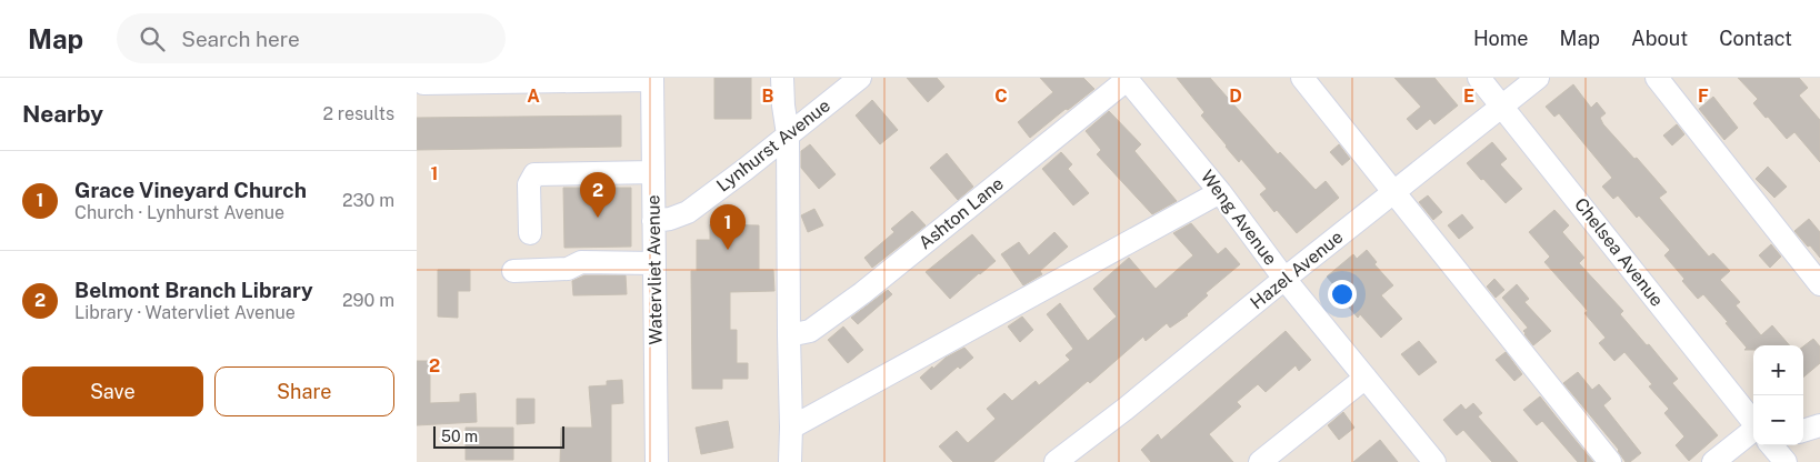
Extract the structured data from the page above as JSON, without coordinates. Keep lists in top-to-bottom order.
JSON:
{
  "streets": {
    "street": [
      "Lynhurst Avenue",
      "Ashton Lane",
      "Weng Avenue",
      "Chelsea Avenue",
      "Watervliet Avenue",
      "Hazel Avenue"
    ]
  },
  "crossings": [
    ["Lynhurst Avenue", "Watervliet Avenue"],
    ["Ashton Lane", "Weng Avenue"],
    ["Weng Avenue", "Hazel Avenue"],
    ["Chelsea Avenue", "Hazel Avenue"]
  ],
  "scale_bar": "50 m",
  "page": {
    "header": "Map",
    "search": "Search here",
    "nav": [
      "Home",
      "Map",
      "About",
      "Contact"
    ],
    "heading": ["Nearby", "2 results"],
    "list": [
      {
        "mark": "1",
        "name": "Grace Vineyard Church",
        "note": "Church · Lynhurst Avenue",
        "value": "230 m"
      },
      {
        "mark": "2",
        "name": "Belmont Branch Library",
        "note": "Library · Watervliet Avenue",
        "value": "290 m"
      }
    ],
    "pins": ["2", "1"],
    "map_buttons": ["+", "−"],
    "buttons": ["Save", "Share"],
    "scale": "50 m"
  },
  "grid": {
    "columns": [
      "A",
      "B",
      "C",
      "D",
      "E",
      "F"
    ],
    "rows": ["1", "2"]
  }
}
